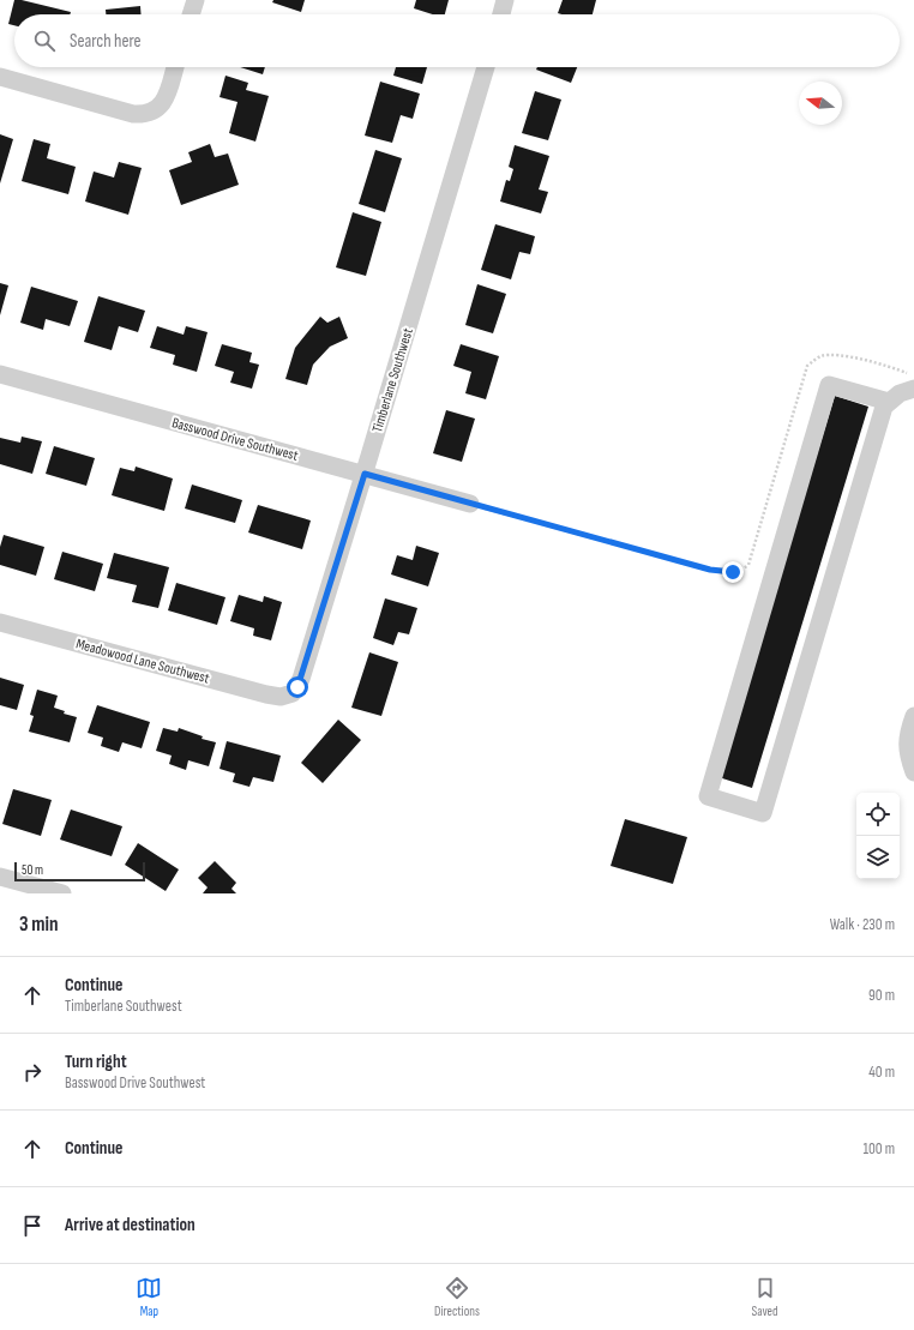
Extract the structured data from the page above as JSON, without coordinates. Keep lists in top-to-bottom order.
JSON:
{
  "streets": {
    "street": ["Timberlane Southwest", "Basswood Drive Southwest", "Meadowood Lane Southwest"]
  },
  "crossings": [
    ["Timberlane Southwest", "Basswood Drive Southwest"],
    ["Timberlane Southwest", "Meadowood Lane Southwest"]
  ],
  "scale_bar": "50 m",
  "north": "left",
  "page": {
    "search": "Search here",
    "scale": "50 m",
    "heading": ["3 min", "Walk · 230 m"],
    "list": [
      ["Continue", "Timberlane Southwest", "90 m"],
      ["Turn right", "Basswood Drive Southwest", "40 m"],
      ["Continue", "100 m"],
      "Arrive at destination"
    ],
    "nav": ["Map", "Directions", "Saved"]
  }
}
